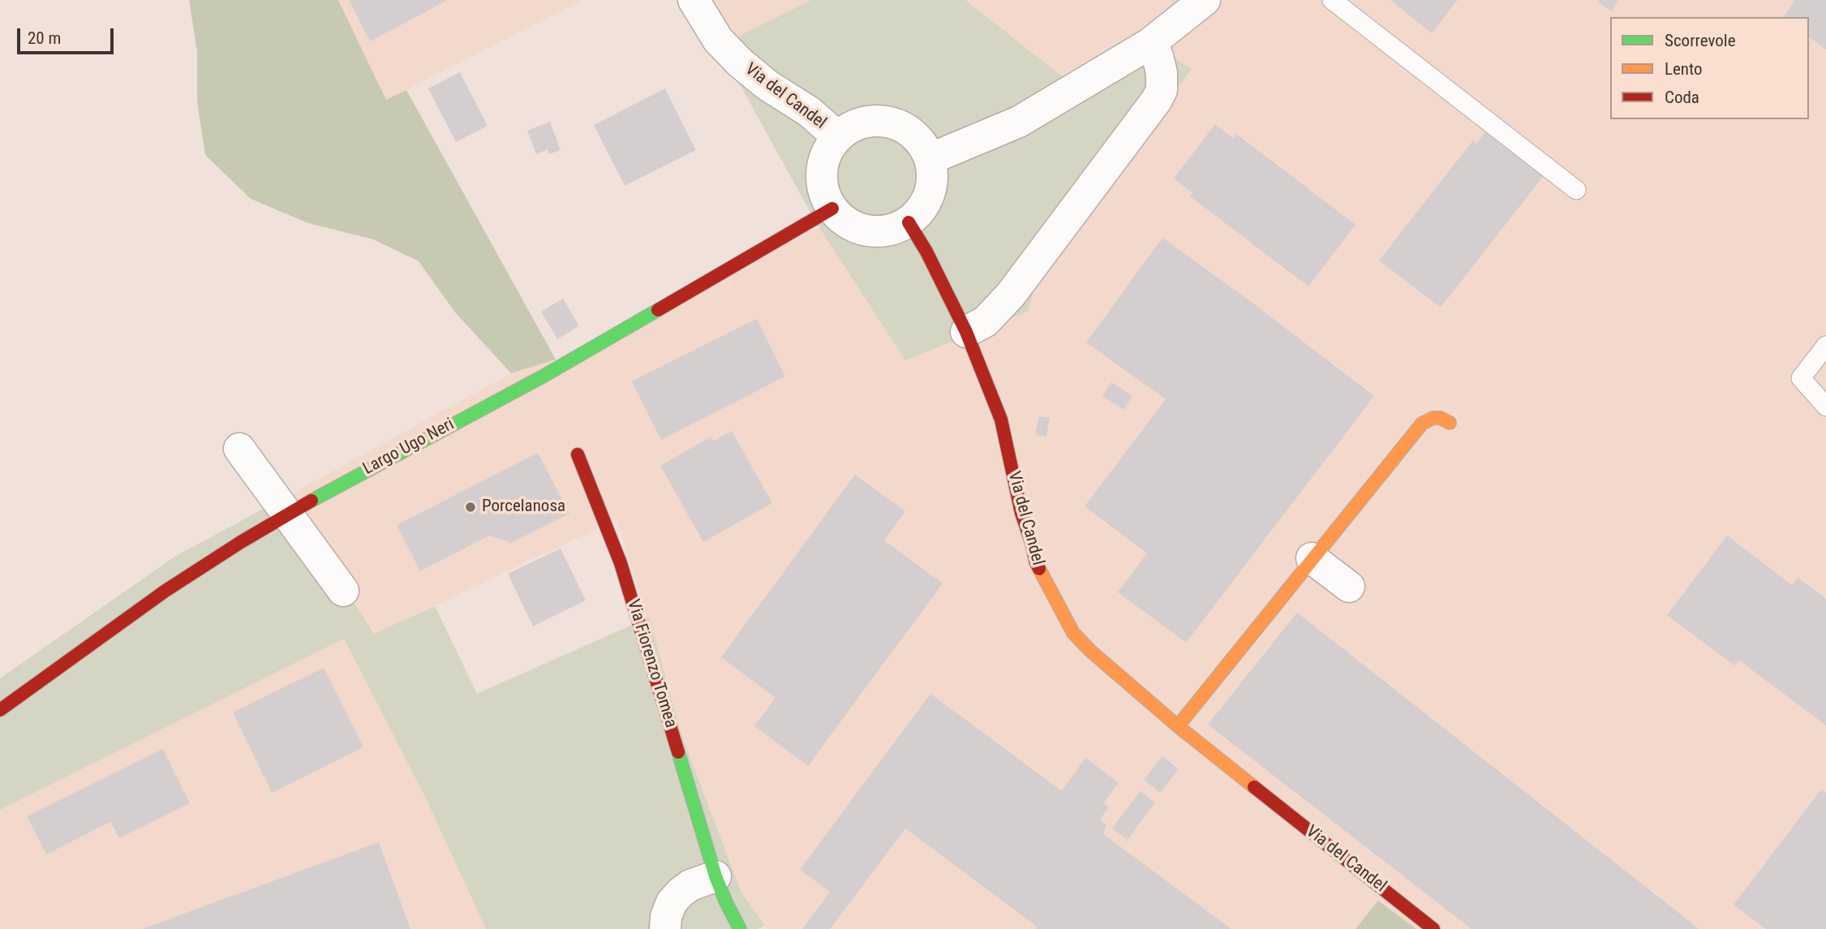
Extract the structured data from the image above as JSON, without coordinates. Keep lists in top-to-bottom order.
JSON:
{
  "streets": {
    "street": ["Via del Candel", "Largo Ugo Neri", "Via Fiorenzo Tomea"]
  },
  "crossings": [
    ["Via del Candel", "Largo Ugo Neri"]
  ],
  "places": ["Porcelanosa"],
  "legend": ["Scorrevole", "Lento", "Coda"],
  "scale_bar": "20 m"
}
